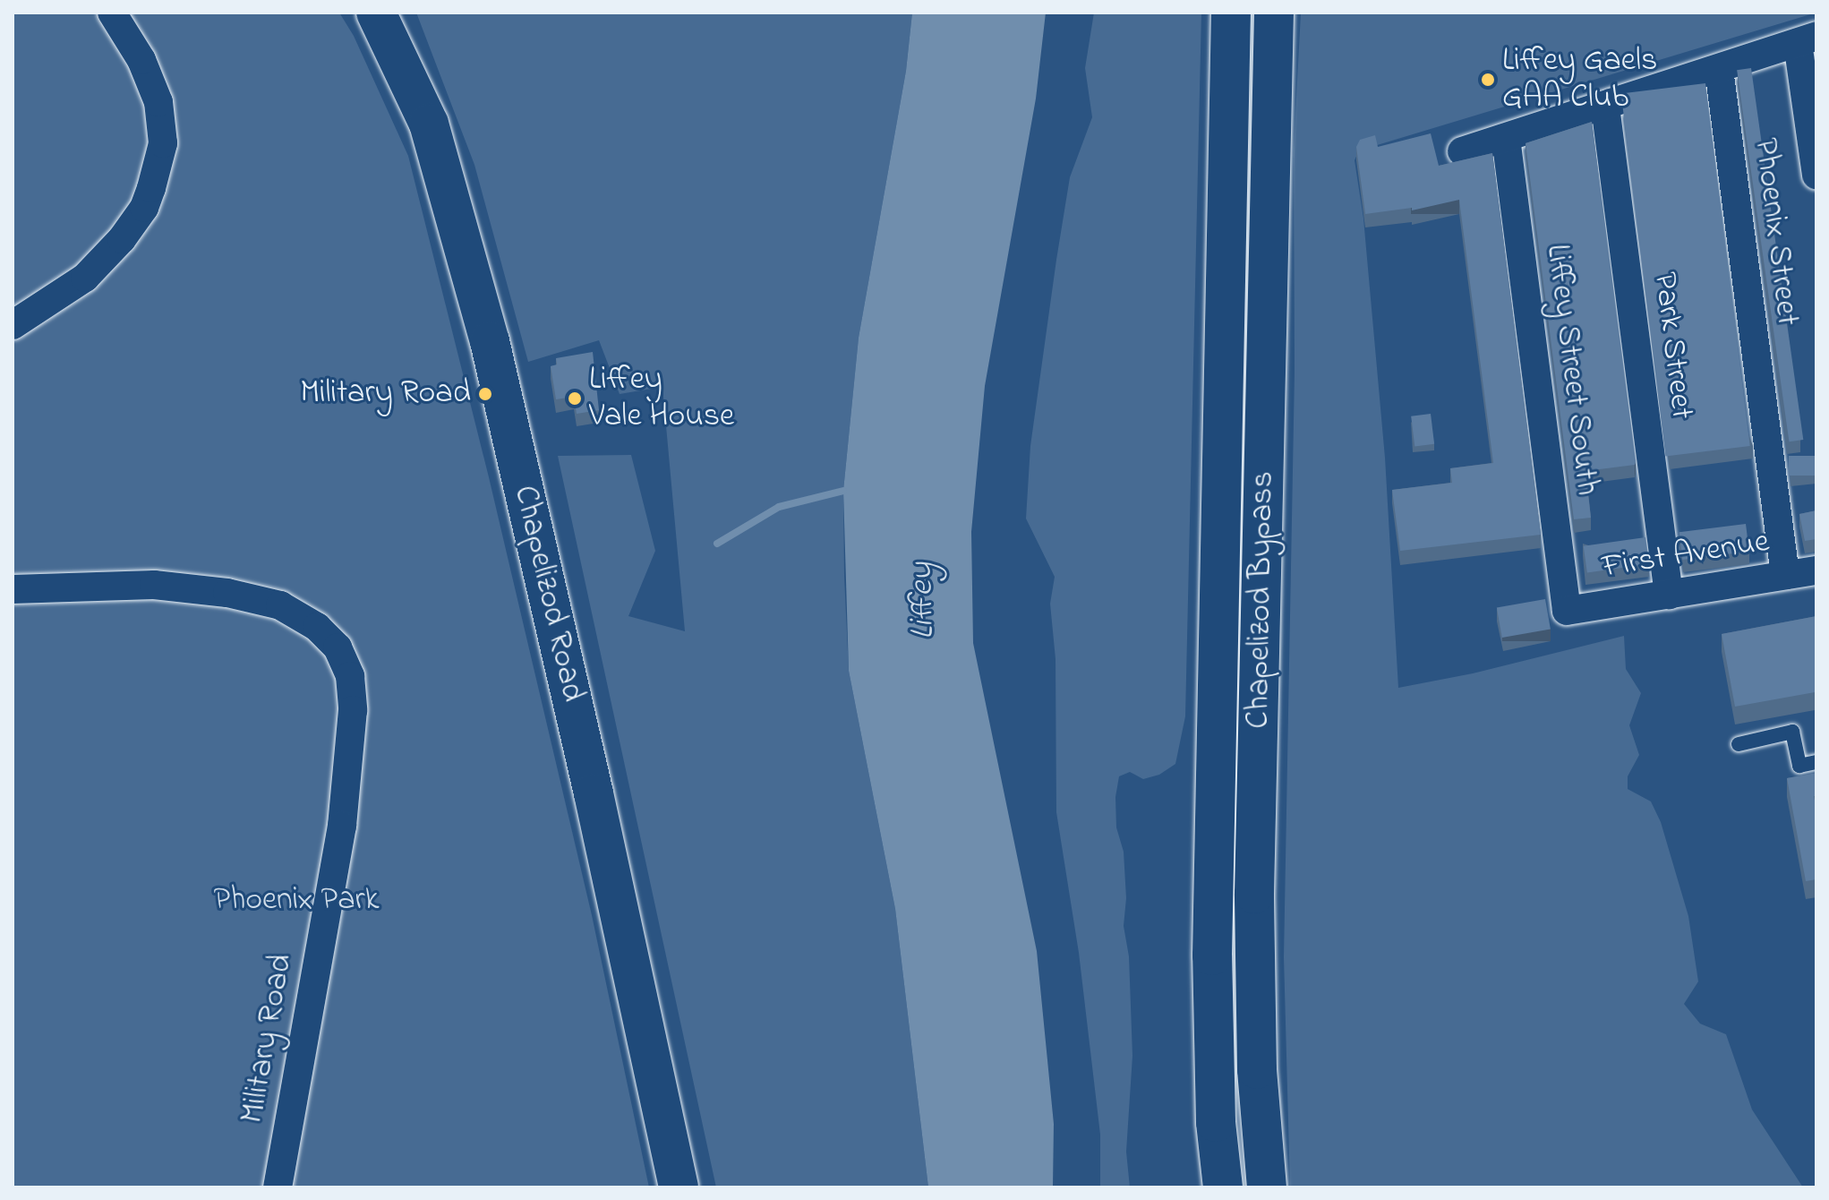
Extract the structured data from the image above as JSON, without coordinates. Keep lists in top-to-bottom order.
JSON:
{
  "streets": {
    "main road": ["Chapelizod Road", "Chapelizod Bypass"],
    "street": [
      "Phoenix Street",
      "Park Street",
      "Liffey Street South",
      "First Avenue",
      "Military Road"
    ]
  },
  "crossings": [
    ["Phoenix Street", "First Avenue"],
    ["Park Street", "First Avenue"],
    ["Liffey Street South", "First Avenue"]
  ],
  "water": ["Liffey"],
  "parks": ["Phoenix Park"],
  "places": ["Liffey Gaels GAA Club", "Military Road", "Liffey Vale House"]
}
